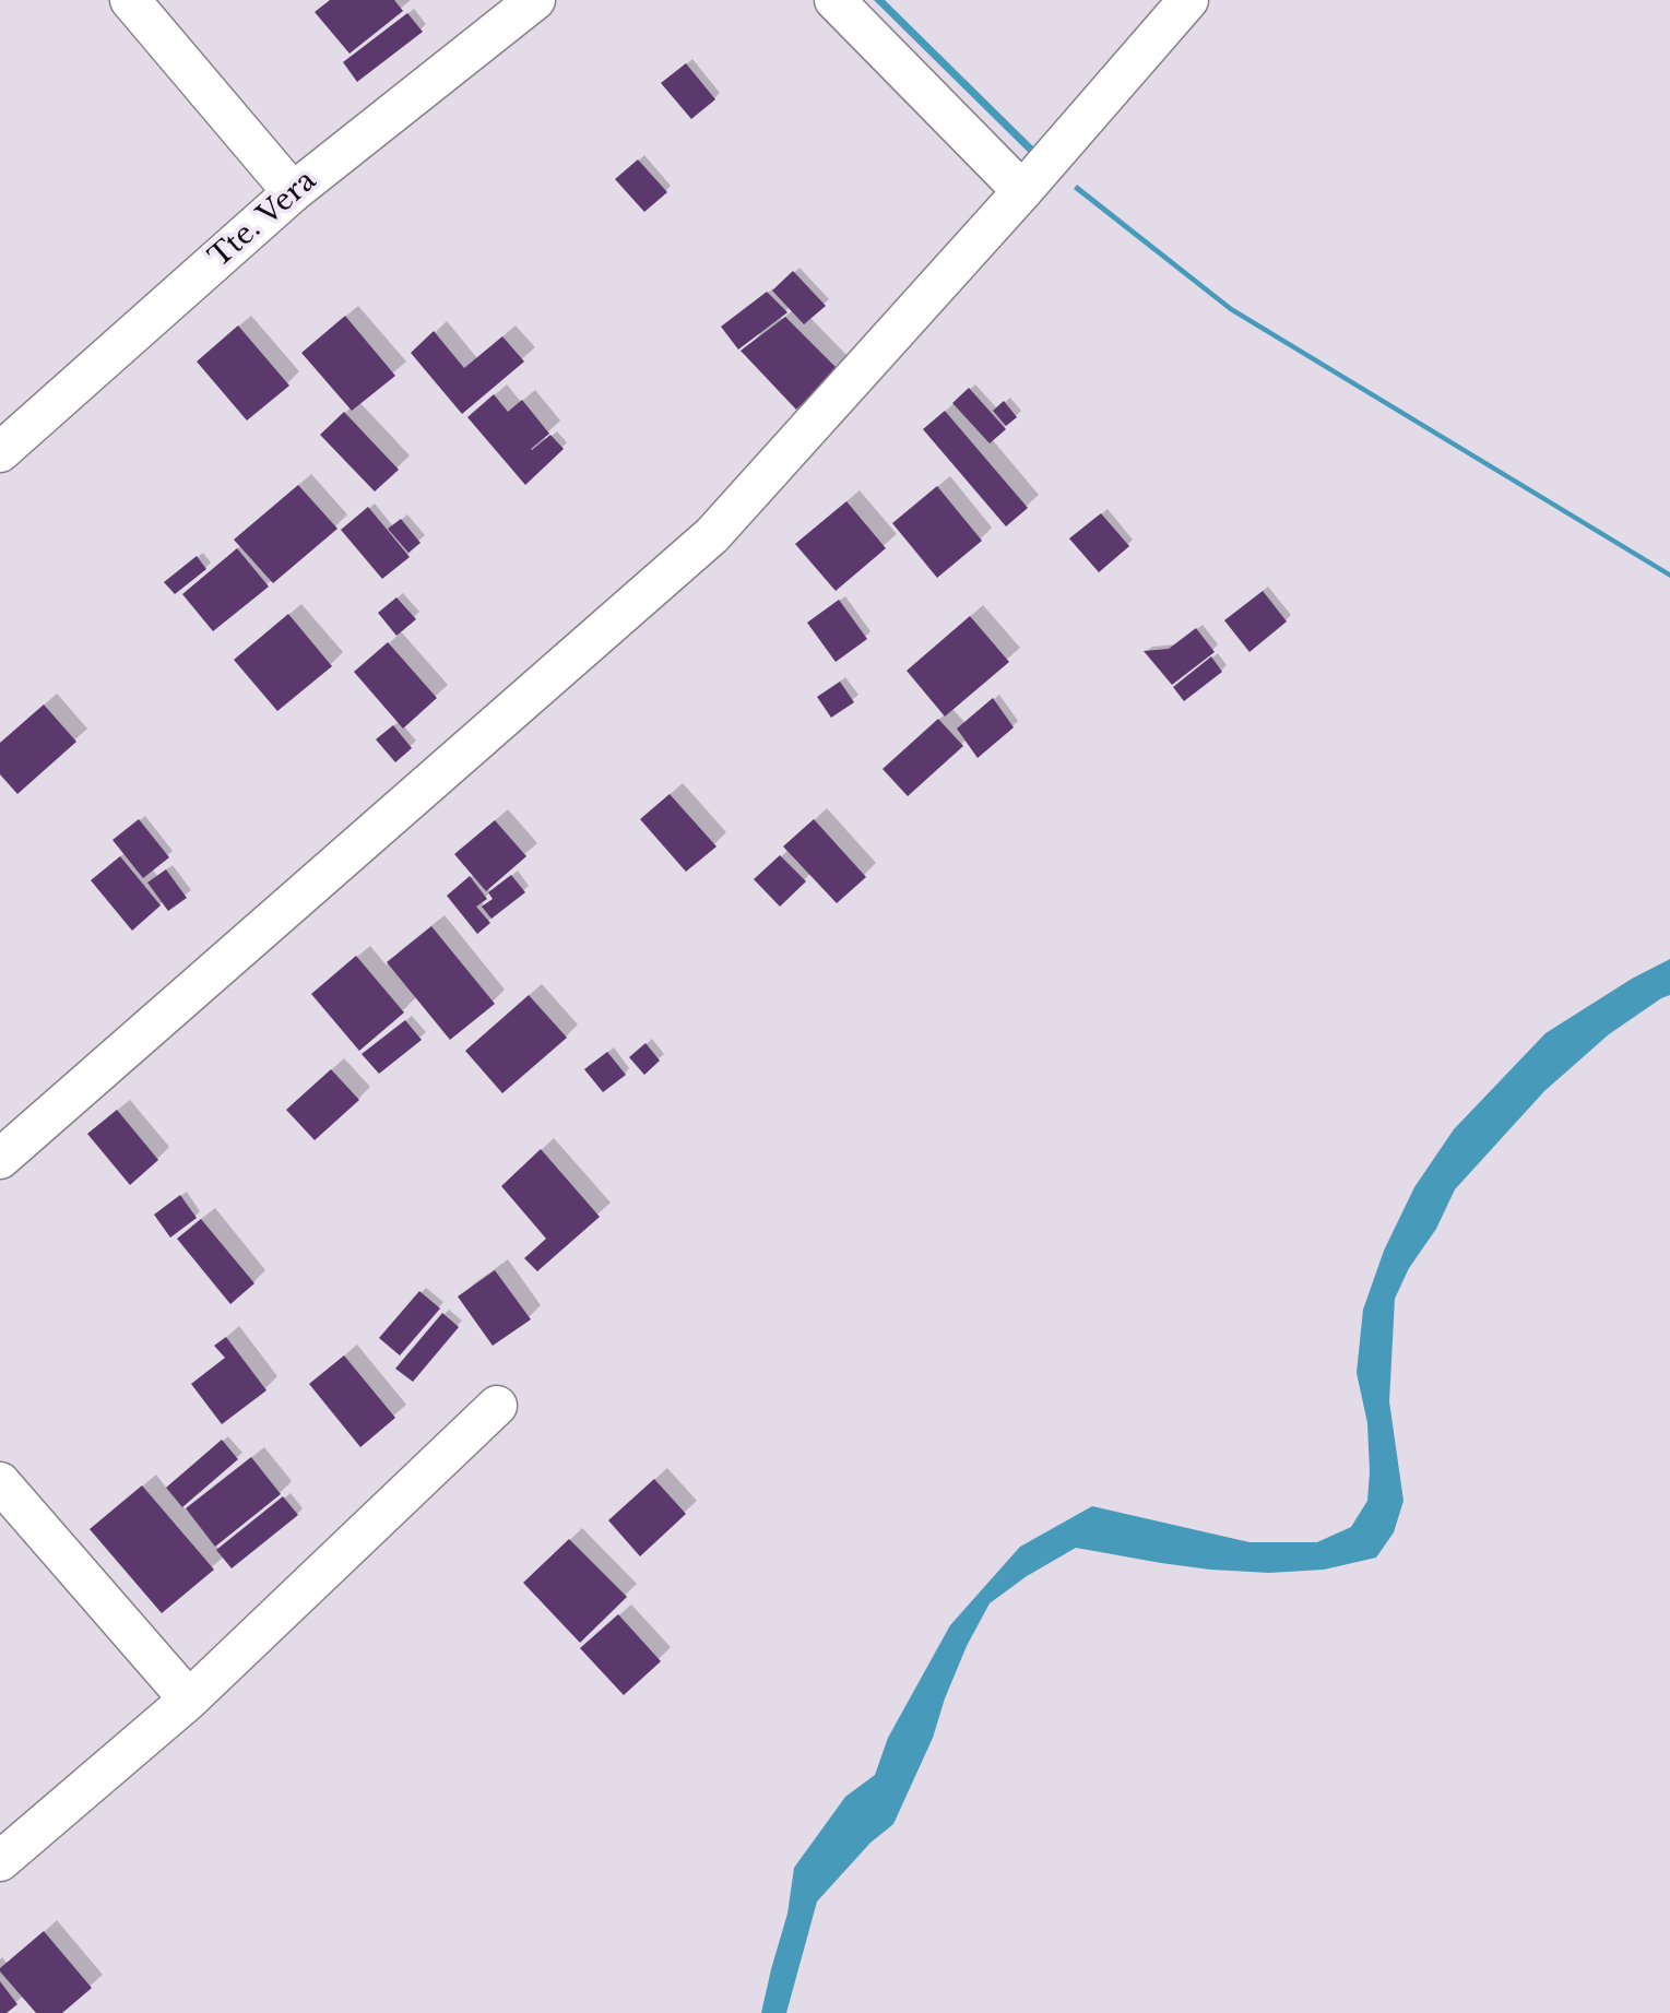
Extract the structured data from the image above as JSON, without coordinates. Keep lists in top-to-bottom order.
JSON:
{
  "streets": {
    "street": ["Tte. Vera"]
  }
}
